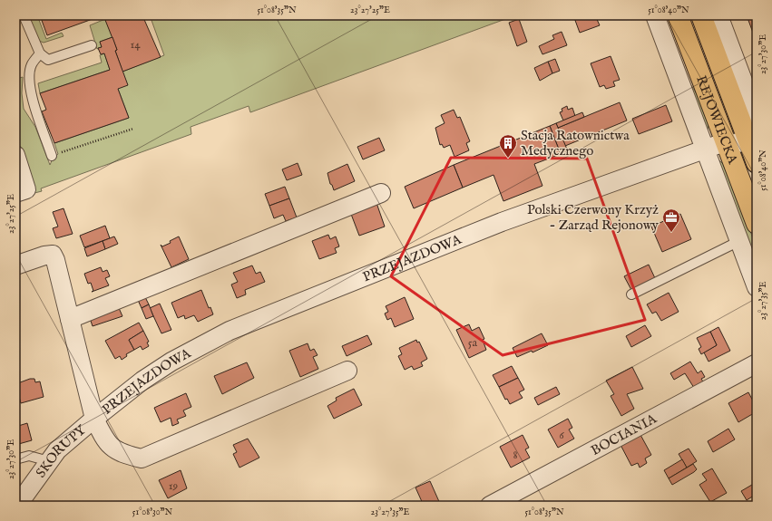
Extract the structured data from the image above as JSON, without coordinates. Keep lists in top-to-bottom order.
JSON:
{
  "streets": {
    "highway": ["REJOWIECKA"],
    "street": ["PRZEJAZDOWA", "BOCIANIA", "SKORUPY"]
  },
  "crossings": [
    ["REJOWIECKA", "PRZEJAZDOWA"],
    ["PRZEJAZDOWA", "SKORUPY"]
  ],
  "places": {
    "building": ["Stacja Ratownictwa Medycznego"],
    "office": ["Polski Czerwony Krzyż - Zarząd Rejonowy"]
  },
  "house_numbers": [
    "14",
    "5a",
    "6",
    "8",
    "19"
  ],
  "coordinates": [
    "51°08'35\"N",
    "23°27'25\"E",
    "51°08'40\"N",
    "23°27'30\"E",
    "23°27'35\"E",
    "51°08'30\"N"
  ]
}
